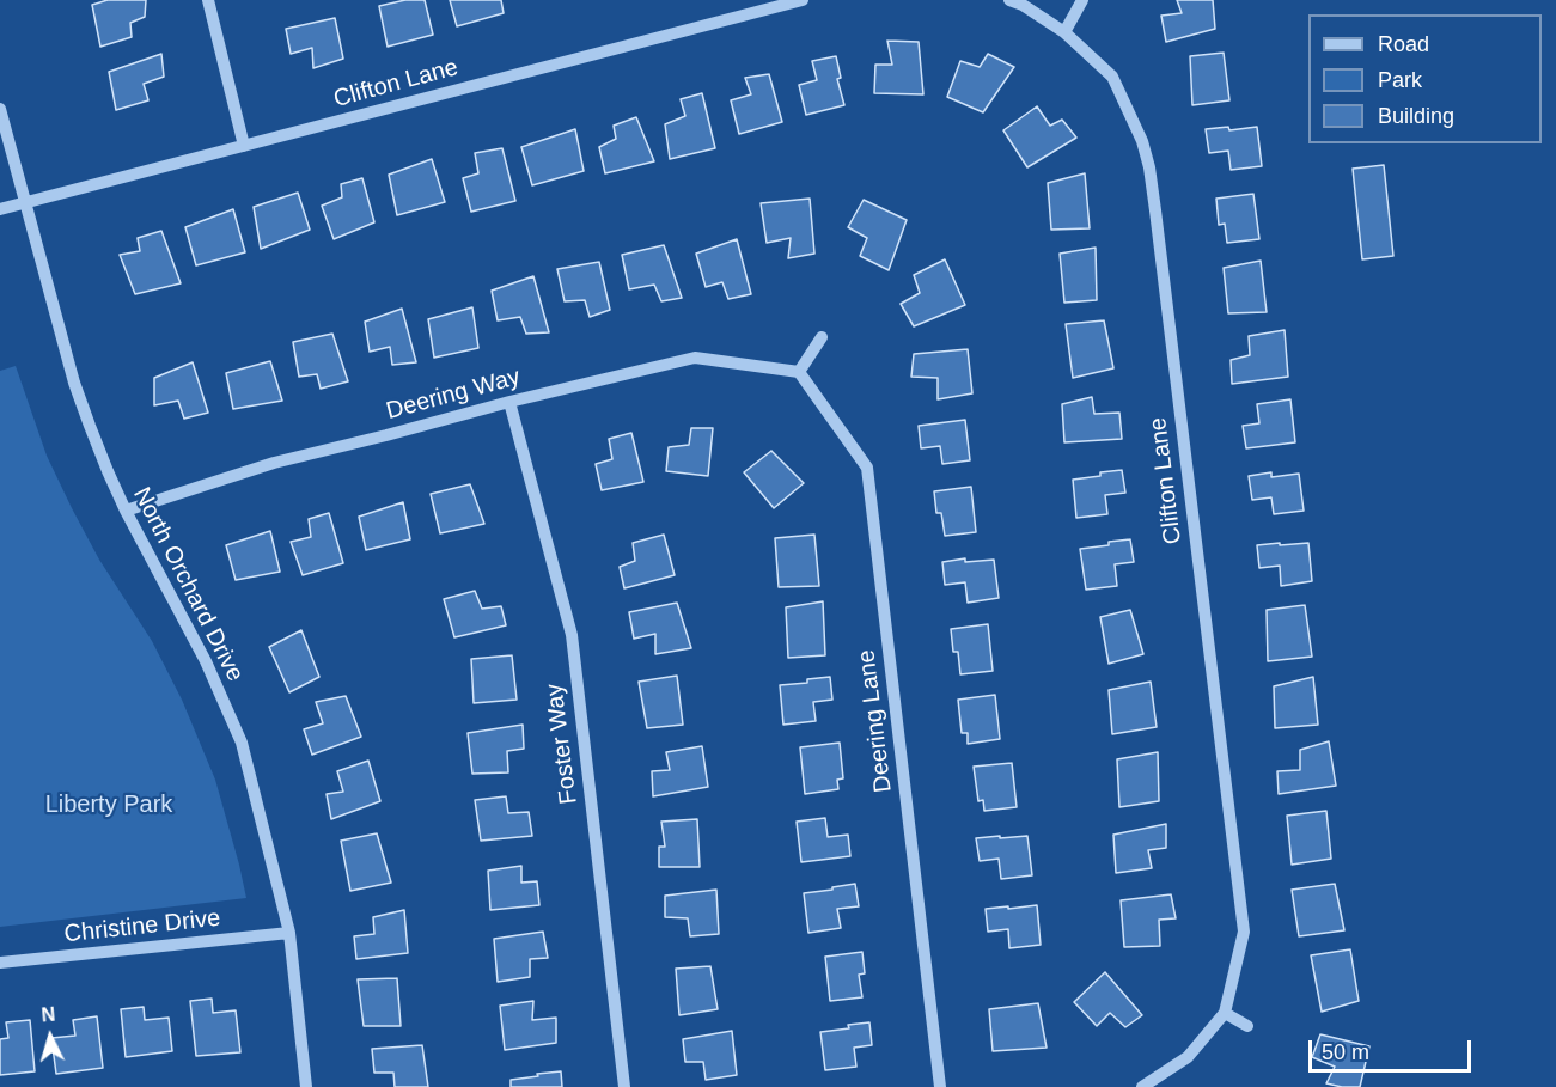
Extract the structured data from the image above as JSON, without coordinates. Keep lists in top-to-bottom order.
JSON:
{
  "streets": {
    "street": [
      "Clifton Lane",
      "Deering Way",
      "North Orchard Drive",
      "Deering Lane",
      "Foster Way",
      "Christine Drive"
    ]
  },
  "crossings": [
    ["Clifton Lane", "North Orchard Drive"],
    ["Deering Way", "North Orchard Drive"],
    ["Deering Way", "Deering Lane"],
    ["Deering Way", "Foster Way"],
    ["North Orchard Drive", "Christine Drive"]
  ],
  "parks": ["Liberty Park"],
  "legend": ["Road", "Park", "Building"],
  "scale_bar": "50 m",
  "north": "top"
}
